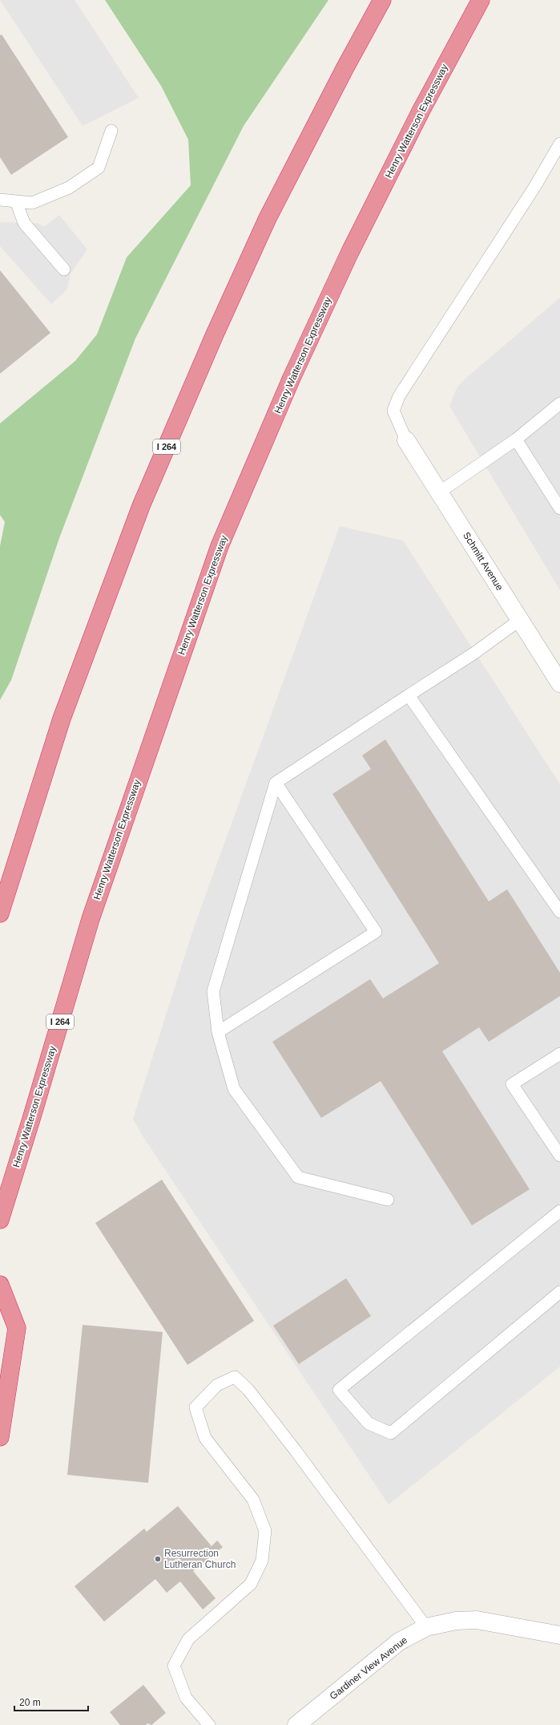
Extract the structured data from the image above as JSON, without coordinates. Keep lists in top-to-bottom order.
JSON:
{
  "streets": {
    "highway": ["Henry Watterson Expressway", "I 264"],
    "street": ["Schmitt Avenue", "Gardiner View Avenue"]
  },
  "places": ["Resurrection Lutheran Church"],
  "scale_bar": "20 m"
}
